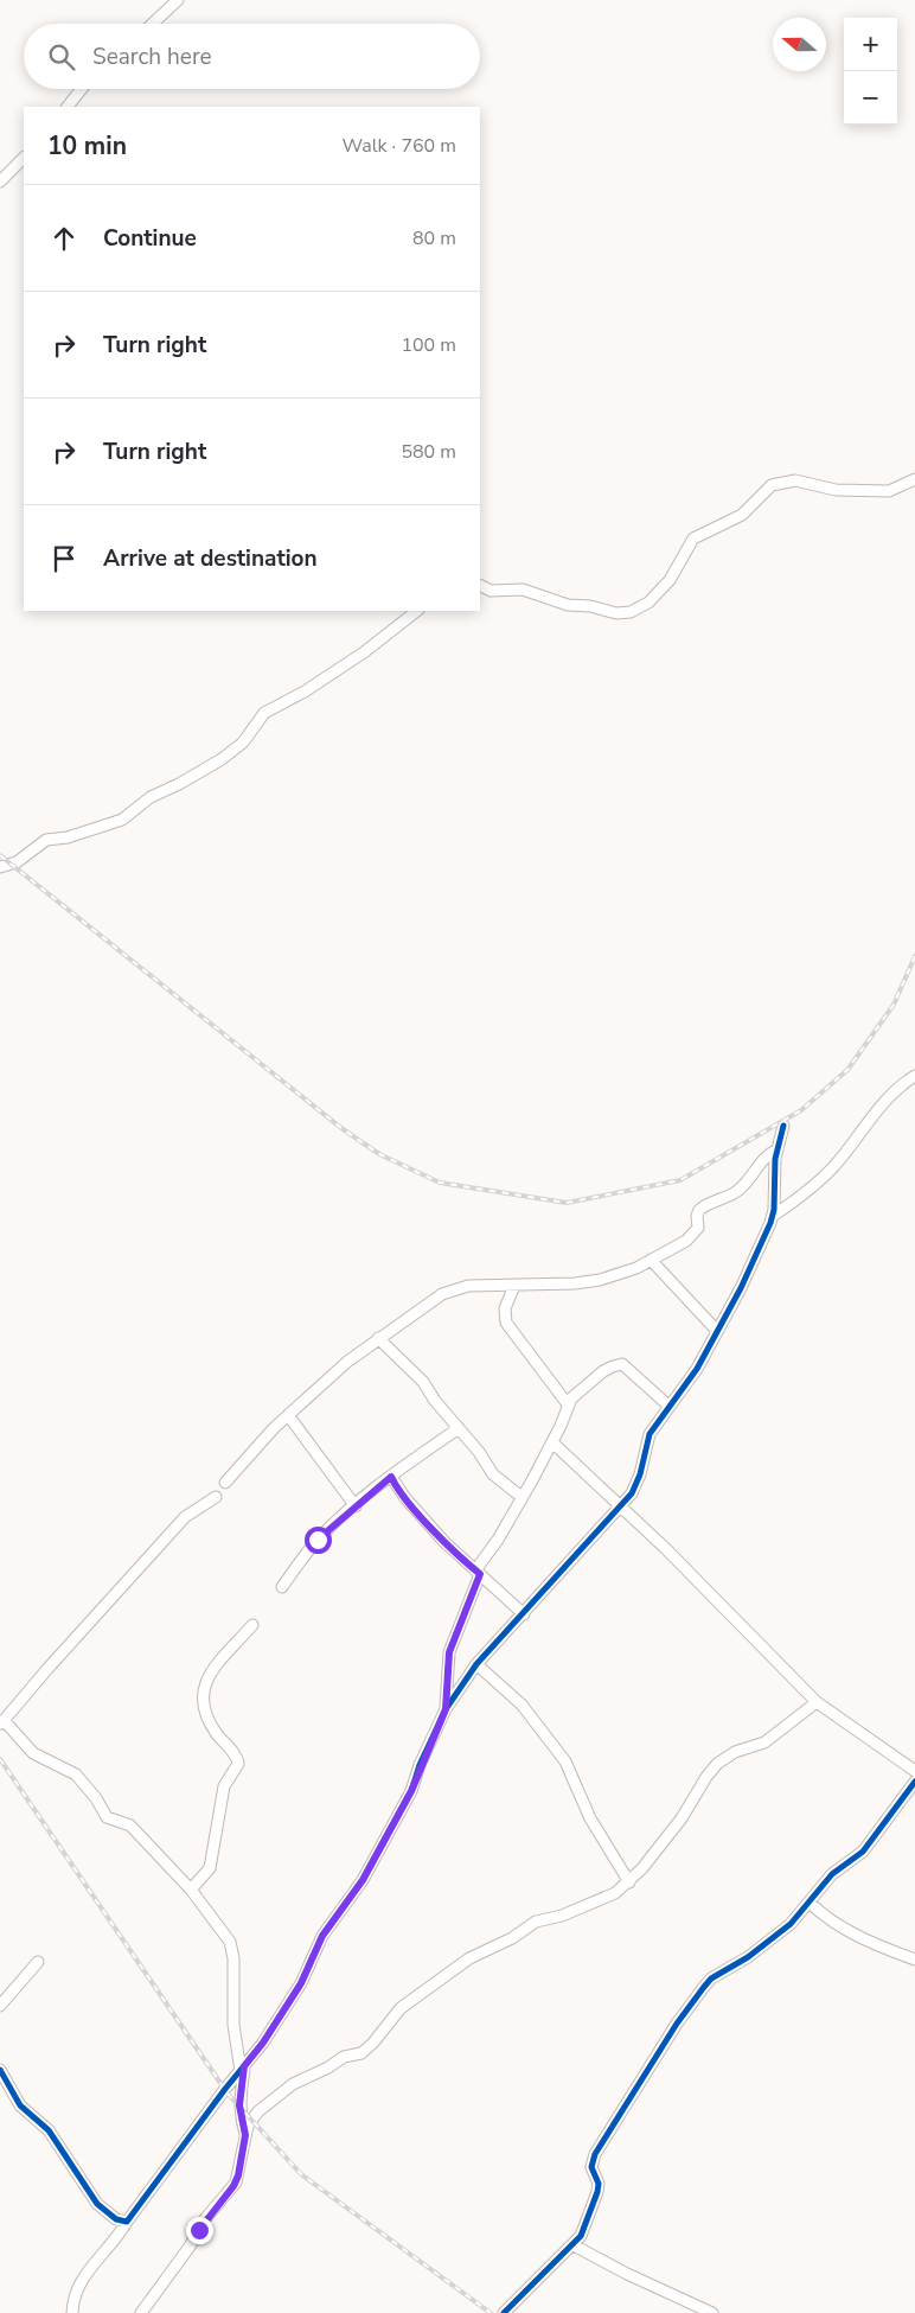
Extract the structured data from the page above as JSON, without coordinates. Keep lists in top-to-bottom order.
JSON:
{
  "north": "left",
  "page": {
    "map_buttons": ["+", "−"],
    "search": "Search here",
    "heading": ["10 min", "Walk · 760 m"],
    "list": [
      ["Continue", "80 m"],
      ["Turn right", "100 m"],
      ["Turn right", "580 m"],
      "Arrive at destination"
    ]
  }
}
